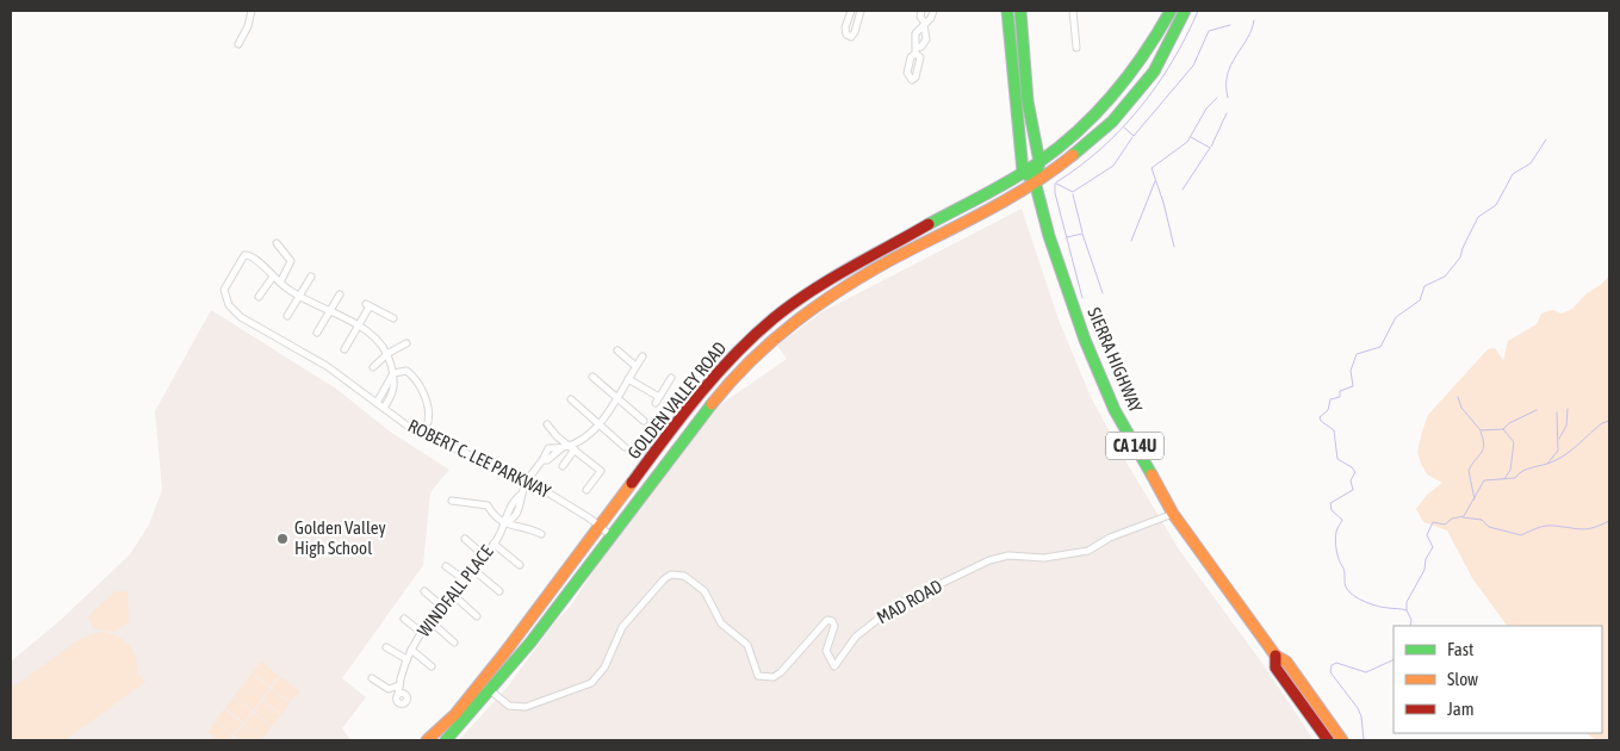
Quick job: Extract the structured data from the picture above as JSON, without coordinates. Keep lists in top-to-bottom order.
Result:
{
  "streets": {
    "main road": ["SIERRA HIGHWAY", "GOLDEN VALLEY ROAD", "CA 14U"],
    "street": ["ROBERT C. LEE PARKWAY", "WINDFALL PLACE", "MAD ROAD"]
  },
  "crossings": [
    ["SIERRA HIGHWAY", "GOLDEN VALLEY ROAD"],
    ["SIERRA HIGHWAY", "MAD ROAD"],
    ["GOLDEN VALLEY ROAD", "ROBERT C. LEE PARKWAY"],
    ["GOLDEN VALLEY ROAD", "MAD ROAD"],
    ["ROBERT C. LEE PARKWAY", "WINDFALL PLACE"]
  ],
  "places": ["Golden Valley High School"],
  "legend": ["Fast", "Slow", "Jam"]
}
